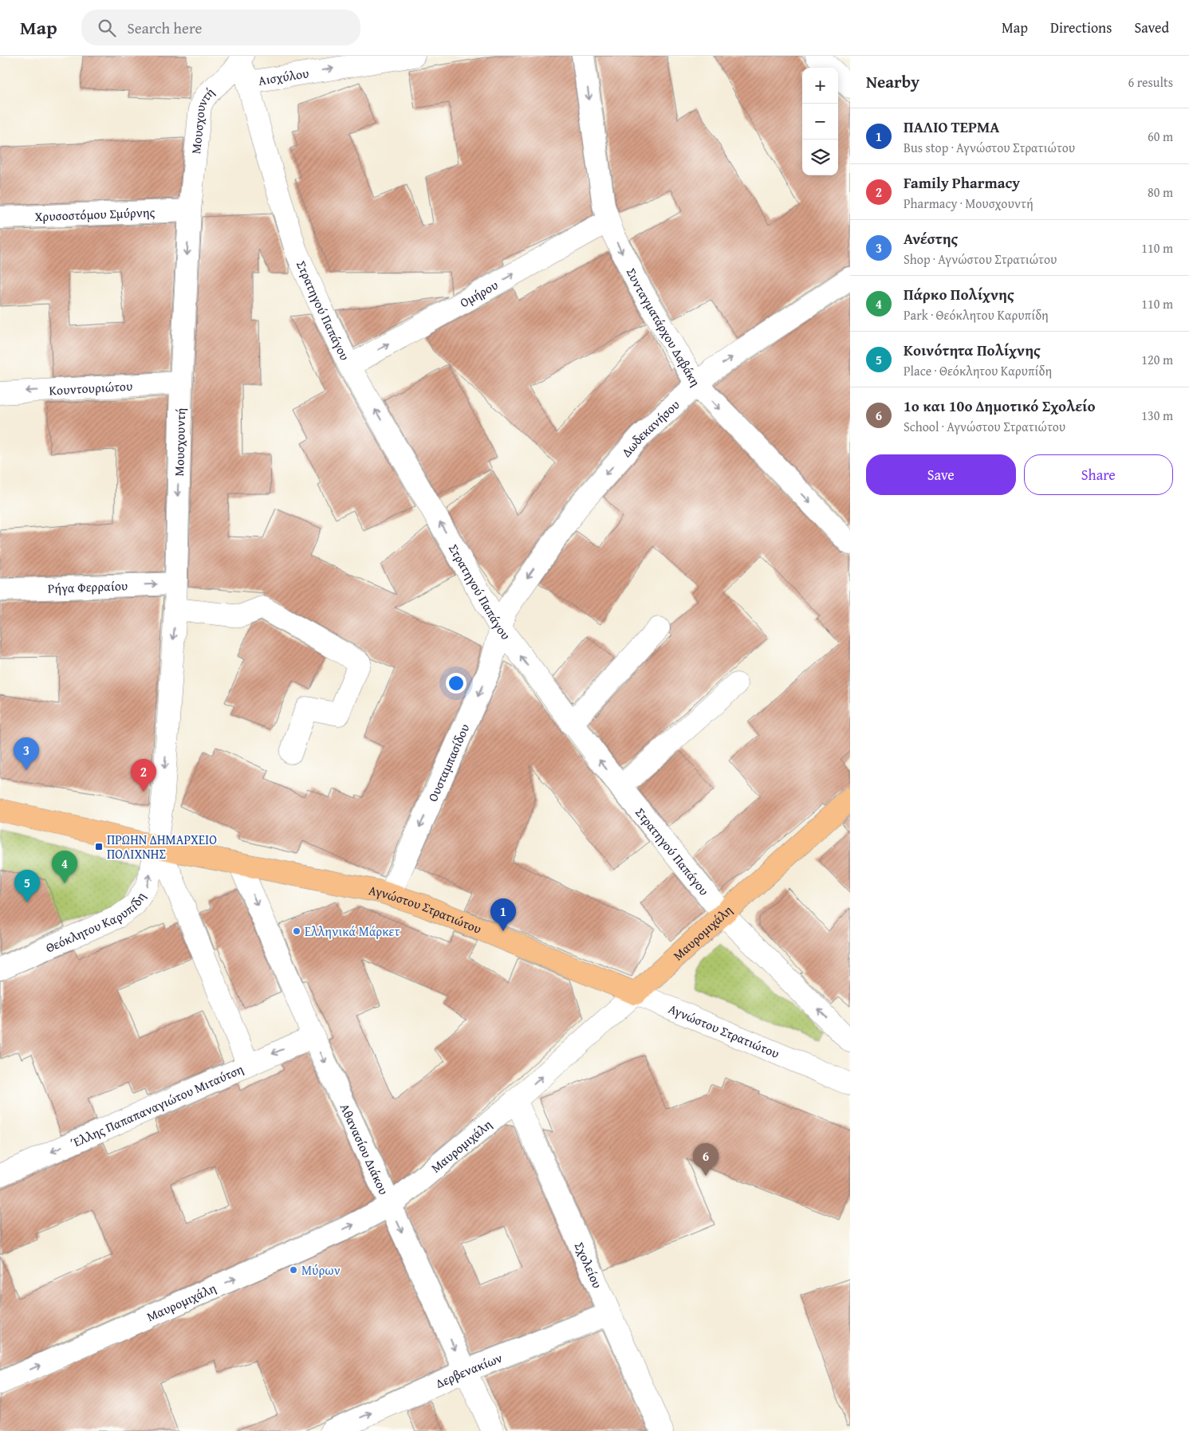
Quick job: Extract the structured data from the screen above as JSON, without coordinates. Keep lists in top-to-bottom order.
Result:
{
  "streets": {
    "main road": ["Αγνώστου Στρατιώτου", "Μαυρομιχάλη"],
    "street": [
      "Αισχύλου",
      "Μουσχουντή",
      "Χρυσοστόμου Σμύρνης",
      "Ομήρου",
      "Στρατηγού Παπάγου",
      "Συνταγματάρχου Δαβάκη",
      "Κουντουριώτου",
      "Δωδεκανήσου",
      "Ρήγα Φερραίου",
      "Ουσταμπασίδου",
      "Θεόκλητου Καρυπίδη",
      "Έλλης Παπαπαναγιώτου Μιταύτση",
      "Αθανασίου Διάκου",
      "Σχολείου",
      "Δερβενακίων"
    ]
  },
  "crossings": [
    ["Αισχύλου", "Μουσχουντή"],
    ["Αισχύλου", "Στρατηγού Παπάγου"],
    ["Μουσχουντή", "Χρυσοστόμου Σμύρνης"],
    ["Μουσχουντή", "Στρατηγού Παπάγου"],
    ["Μουσχουντή", "Κουντουριώτου"],
    ["Μουσχουντή", "Ρήγα Φερραίου"],
    ["Μουσχουντή", "Αγνώστου Στρατιώτου"],
    ["Μουσχουντή", "Θεόκλητου Καρυπίδη"],
    ["Ομήρου", "Στρατηγού Παπάγου"],
    ["Ομήρου", "Συνταγματάρχου Δαβάκη"],
    ["Στρατηγού Παπάγου", "Δωδεκανήσου"],
    ["Στρατηγού Παπάγου", "Ουσταμπασίδου"],
    ["Στρατηγού Παπάγου", "Μαυρομιχάλη"],
    ["Συνταγματάρχου Δαβάκη", "Δωδεκανήσου"],
    ["Δωδεκανήσου", "Ουσταμπασίδου"],
    ["Ουσταμπασίδου", "Αγνώστου Στρατιώτου"],
    ["Αγνώστου Στρατιώτου", "Θεόκλητου Καρυπίδη"],
    ["Αγνώστου Στρατιώτου", "Μαυρομιχάλη"],
    ["Αγνώστου Στρατιώτου", "Αθανασίου Διάκου"],
    ["Μαυρομιχάλη", "Αθανασίου Διάκου"],
    ["Μαυρομιχάλη", "Σχολείου"],
    ["Έλλης Παπαπαναγιώτου Μιταύτση", "Αθανασίου Διάκου"],
    ["Αθανασίου Διάκου", "Δερβενακίων"],
    ["Σχολείου", "Δερβενακίων"]
  ],
  "one_way": [
    "Αισχύλου",
    "Μουσχουντή",
    "Ομήρου",
    "Στρατηγού Παπάγου",
    "Συνταγματάρχου Δαβάκη",
    "Κουντουριώτου",
    "Ρήγα Φερραίου",
    "Θεόκλητου Καρυπίδη",
    "Μαυρομιχάλη",
    "Έλλης Παπαπαναγιώτου Μιταύτση",
    "Δερβενακίων"
  ],
  "places": {
    "transit": ["ΠΡΩΗΝ ΔΗΜΑΡΧΕΙΟ ΠΟΛΙΧΝΗΣ"],
    "other": ["Ελληνικά Μάρκετ", "Μύρων"]
  },
  "page": {
    "header": "Map",
    "search": "Search here",
    "nav": ["Map", "Directions", "Saved"],
    "heading": ["Nearby", "6 results"],
    "map_buttons": ["+", "−"],
    "list": [
      {
        "mark": "1",
        "name": "ΠΑΛΙΟ ΤΕΡΜΑ",
        "note": "Bus stop · Αγνώστου Στρατιώτου",
        "value": "60 m"
      },
      {
        "mark": "2",
        "name": "Family Pharmacy",
        "note": "Pharmacy · Μουσχουντή",
        "value": "80 m"
      },
      {
        "mark": "3",
        "name": "Ανέστης",
        "note": "Shop · Αγνώστου Στρατιώτου",
        "value": "110 m"
      },
      {
        "mark": "4",
        "name": "Πάρκο Πολίχνης",
        "note": "Park · Θεόκλητου Καρυπίδη",
        "value": "110 m"
      },
      {
        "mark": "5",
        "name": "Κοινότητα Πολίχνης",
        "note": "Place · Θεόκλητου Καρυπίδη",
        "value": "120 m"
      },
      {
        "mark": "6",
        "name": "1ο και 10ο Δημοτικό Σχολείο",
        "note": "School · Αγνώστου Στρατιώτου",
        "value": "130 m"
      }
    ],
    "buttons": ["Save", "Share"],
    "pins": [
      "3",
      "2",
      "4",
      "5",
      "1",
      "6"
    ]
  }
}
